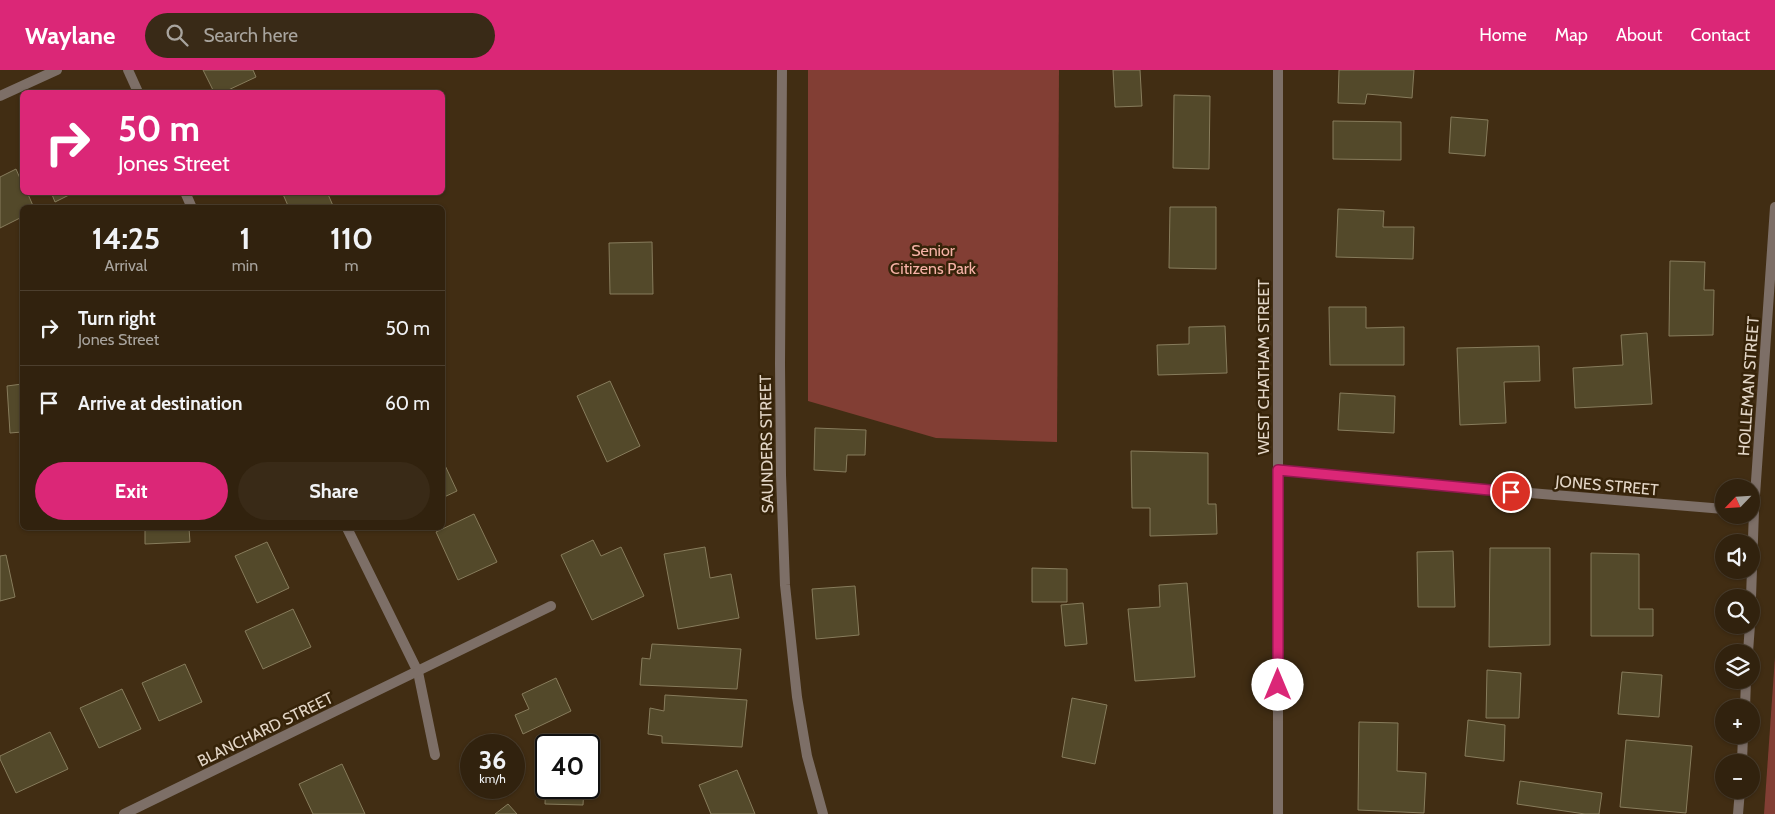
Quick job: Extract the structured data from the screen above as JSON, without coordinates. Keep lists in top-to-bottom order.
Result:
{
  "streets": {
    "street": [
      "WEST CHATHAM STREET",
      "HOLLEMAN STREET",
      "SAUNDERS STREET",
      "JONES STREET",
      "BLANCHARD STREET"
    ]
  },
  "crossings": [
    ["WEST CHATHAM STREET", "JONES STREET"]
  ],
  "parks": ["Senior Citizens Park"],
  "north": "bottom left",
  "page": {
    "header": "Waylane",
    "search": "Search here",
    "nav": [
      "Home",
      "Map",
      "About",
      "Contact"
    ],
    "turn": ["50 m", "Jones Street"],
    "eta": [
      "14:25",
      "Arrival",
      "1",
      "min",
      "110",
      "m"
    ],
    "list": [
      {
        "name": "Turn right",
        "note": "Jones Street",
        "value": "50 m"
      },
      {
        "name": "Arrive at destination",
        "value": "60 m"
      }
    ],
    "buttons": ["Exit", "Share"],
    "map_buttons": ["+", "−"],
    "speed": "36 km/h",
    "limit": "40"
  }
}
